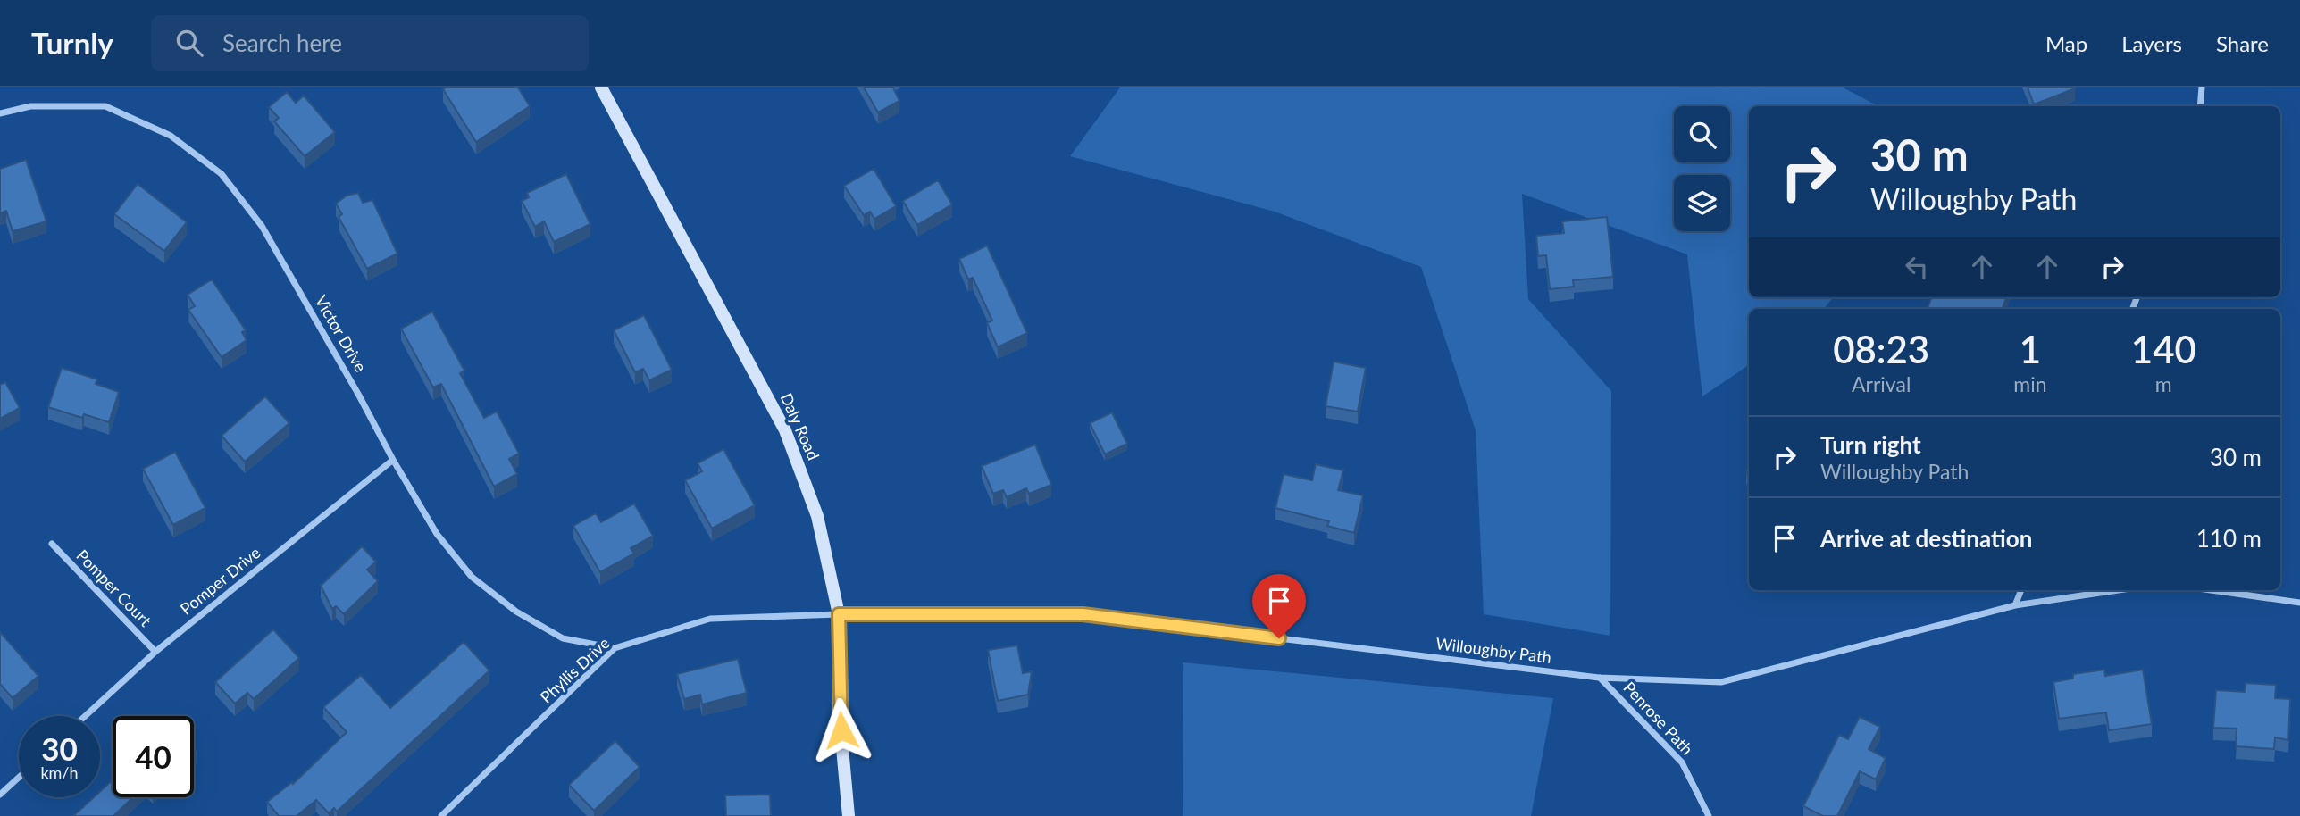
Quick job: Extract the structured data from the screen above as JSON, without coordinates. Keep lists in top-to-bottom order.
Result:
{
  "streets": {
    "street": [
      "Victor Drive",
      "Daly Road",
      "Pomper Drive",
      "Pomper Court",
      "Willoughby Path",
      "Phyllis Drive",
      "Penrose Path"
    ]
  },
  "crossings": [
    ["Victor Drive", "Pomper Drive"],
    ["Victor Drive", "Phyllis Drive"],
    ["Daly Road", "Willoughby Path"],
    ["Daly Road", "Phyllis Drive"],
    ["Pomper Drive", "Pomper Court"],
    ["Willoughby Path", "Phyllis Drive"],
    ["Willoughby Path", "Penrose Path"]
  ],
  "page": {
    "header": "Turnly",
    "search": "Search here",
    "nav": ["Map", "Layers", "Share"],
    "turn": ["30 m", "Willoughby Path"],
    "eta": [
      "08:23",
      "Arrival",
      "1",
      "min",
      "140",
      "m"
    ],
    "list": [
      {
        "name": "Turn right",
        "note": "Willoughby Path",
        "value": "30 m"
      },
      {
        "name": "Arrive at destination",
        "value": "110 m"
      }
    ],
    "speed": "30 km/h",
    "limit": "40"
  }
}
